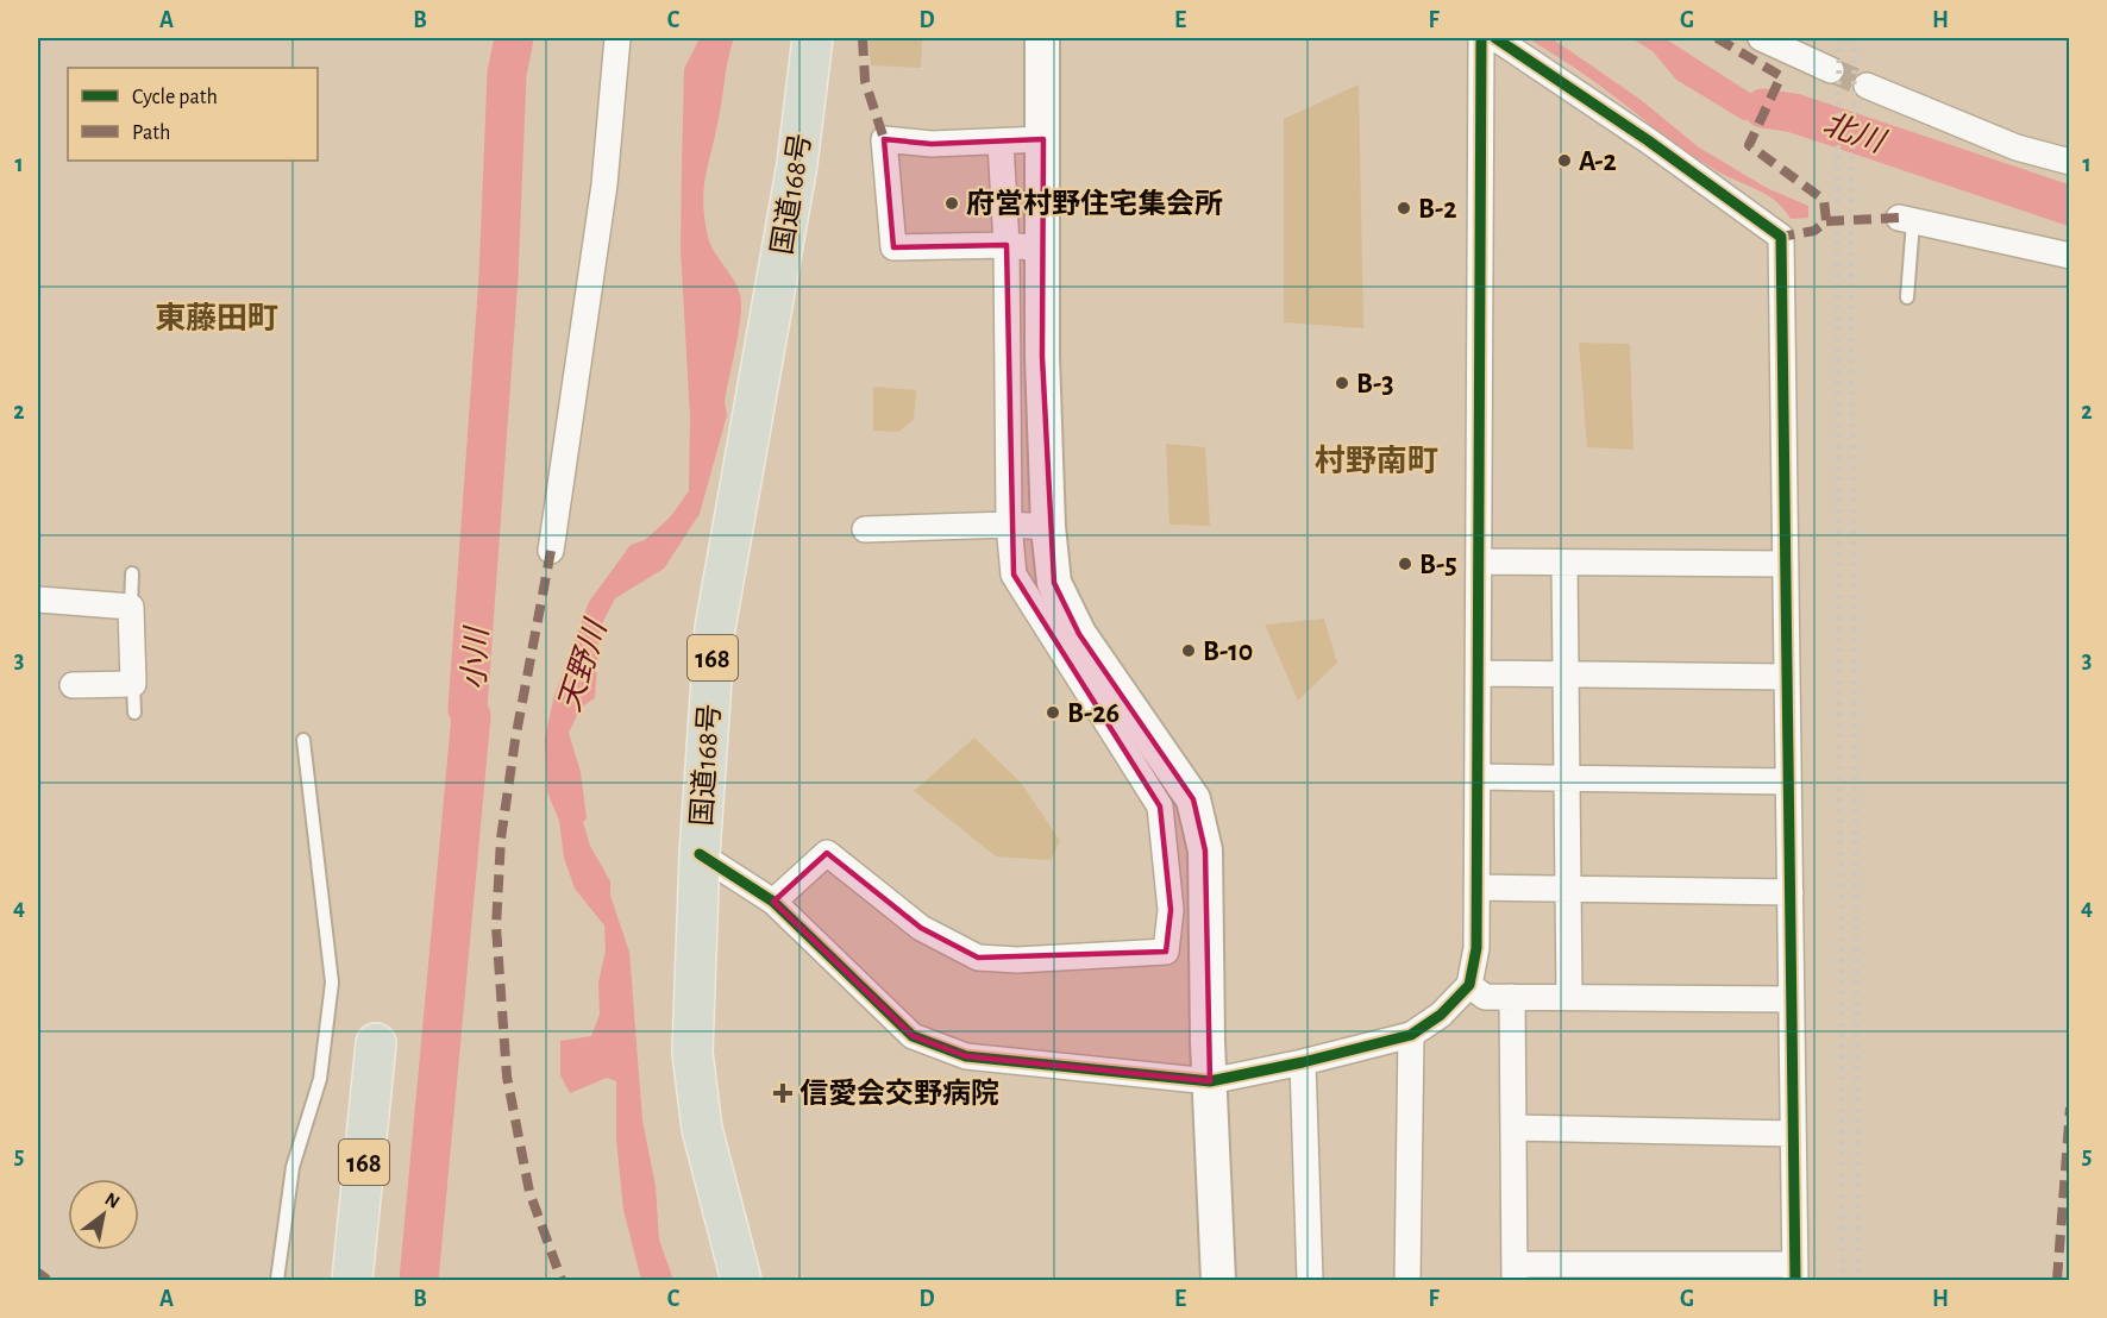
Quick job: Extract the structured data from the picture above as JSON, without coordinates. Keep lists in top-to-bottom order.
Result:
{
  "streets": {
    "highway": ["国道168号", "168"]
  },
  "districts": ["東藤田町", "村野南町"],
  "water": ["北川", "小川", "天野川"],
  "places": {
    "other": [
      "A-2",
      "府営村野住宅集会所",
      "B-2",
      "B-3",
      "B-5",
      "B-10",
      "B-26"
    ],
    "health": ["信愛会交野病院"]
  },
  "legend": ["Cycle path", "Path"],
  "north": "top right",
  "grid": {
    "columns": [
      "A",
      "B",
      "C",
      "D",
      "E",
      "F",
      "G",
      "H"
    ],
    "rows": [
      "1",
      "2",
      "3",
      "4",
      "5"
    ]
  }
}
